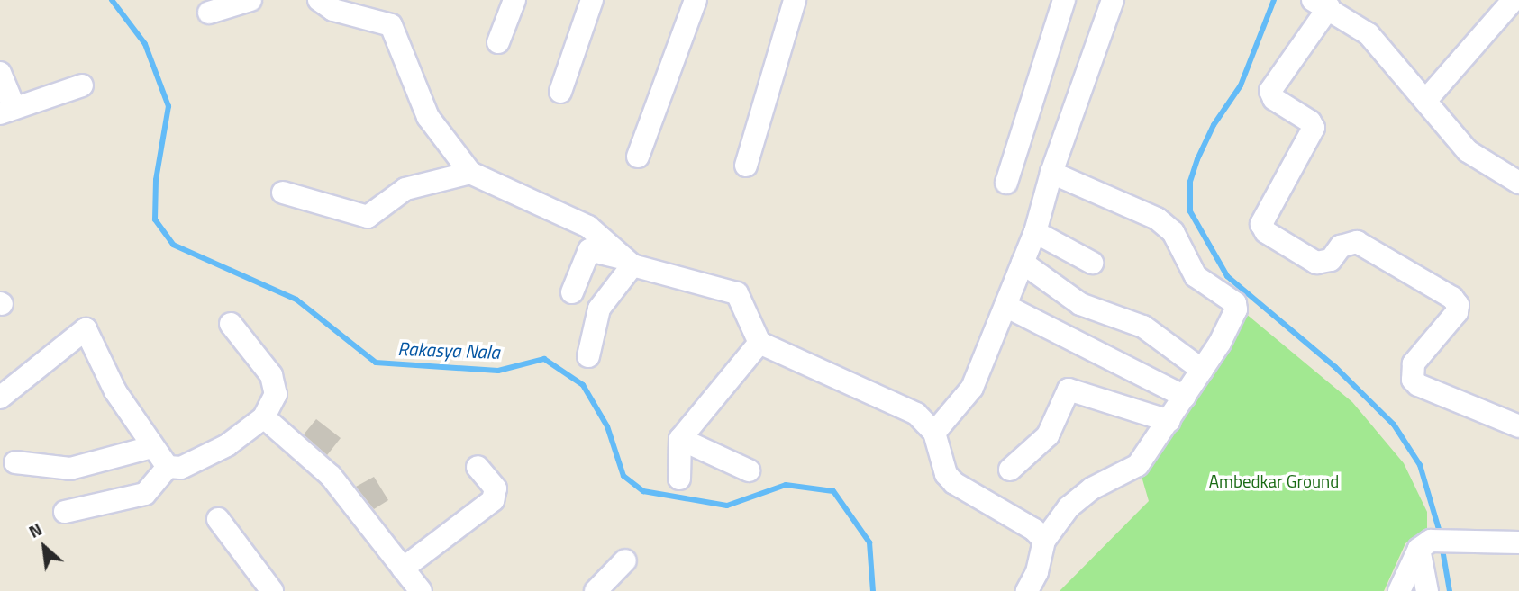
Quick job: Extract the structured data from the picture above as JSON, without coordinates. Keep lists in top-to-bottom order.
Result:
{
  "water": ["Rakasya Nala"],
  "parks": ["Ambedkar Ground"],
  "north": "top left"
}
